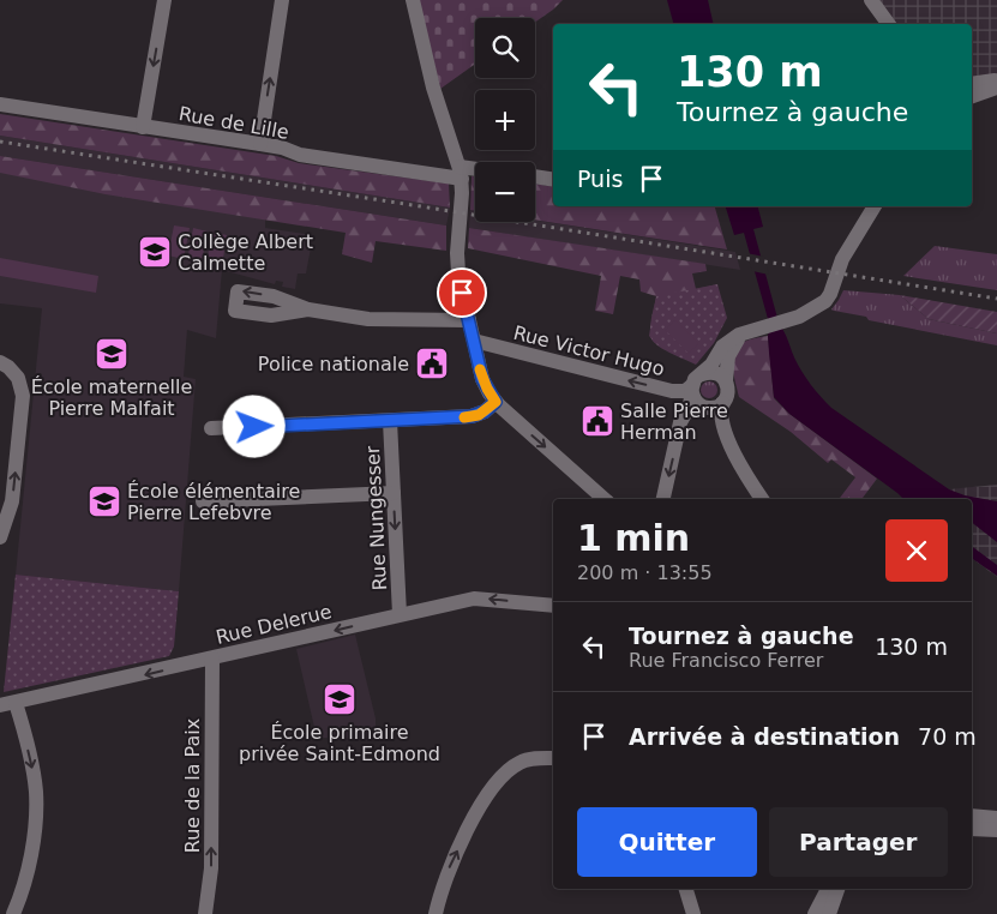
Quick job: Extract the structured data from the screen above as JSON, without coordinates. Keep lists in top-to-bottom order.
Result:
{
  "streets": {
    "street": [
      "Rue de Lille",
      "Rue Victor Hugo",
      "Rue Nungesser",
      "Rue Delerue",
      "Rue de la Paix"
    ]
  },
  "crossings": [
    ["Rue Nungesser", "Rue Delerue"],
    ["Rue Delerue", "Rue de la Paix"]
  ],
  "one_way": [
    "Rue Victor Hugo",
    "Rue Nungesser",
    "Rue Delerue",
    "Rue de la Paix"
  ],
  "places": {
    "school or university": [
      "Collège Albert Calmette",
      "École maternelle Pierre Malfait",
      "École élémentaire Pierre Lefebvre",
      "École primaire privée Saint-Edmond"
    ],
    "public building": ["Police nationale", "Salle Pierre Herman"]
  },
  "page": {
    "map_buttons": ["+", "−"],
    "turn": ["130 m", "Tournez à gauche"],
    "then": "Puis",
    "heading": ["1 min", "200 m · 13:55"],
    "list": [
      {
        "name": "Tournez à gauche",
        "note": "Rue Francisco Ferrer",
        "value": "130 m"
      },
      {
        "name": "Arrivée à destination",
        "value": "70 m"
      }
    ],
    "buttons": ["Quitter", "Partager"]
  }
}
